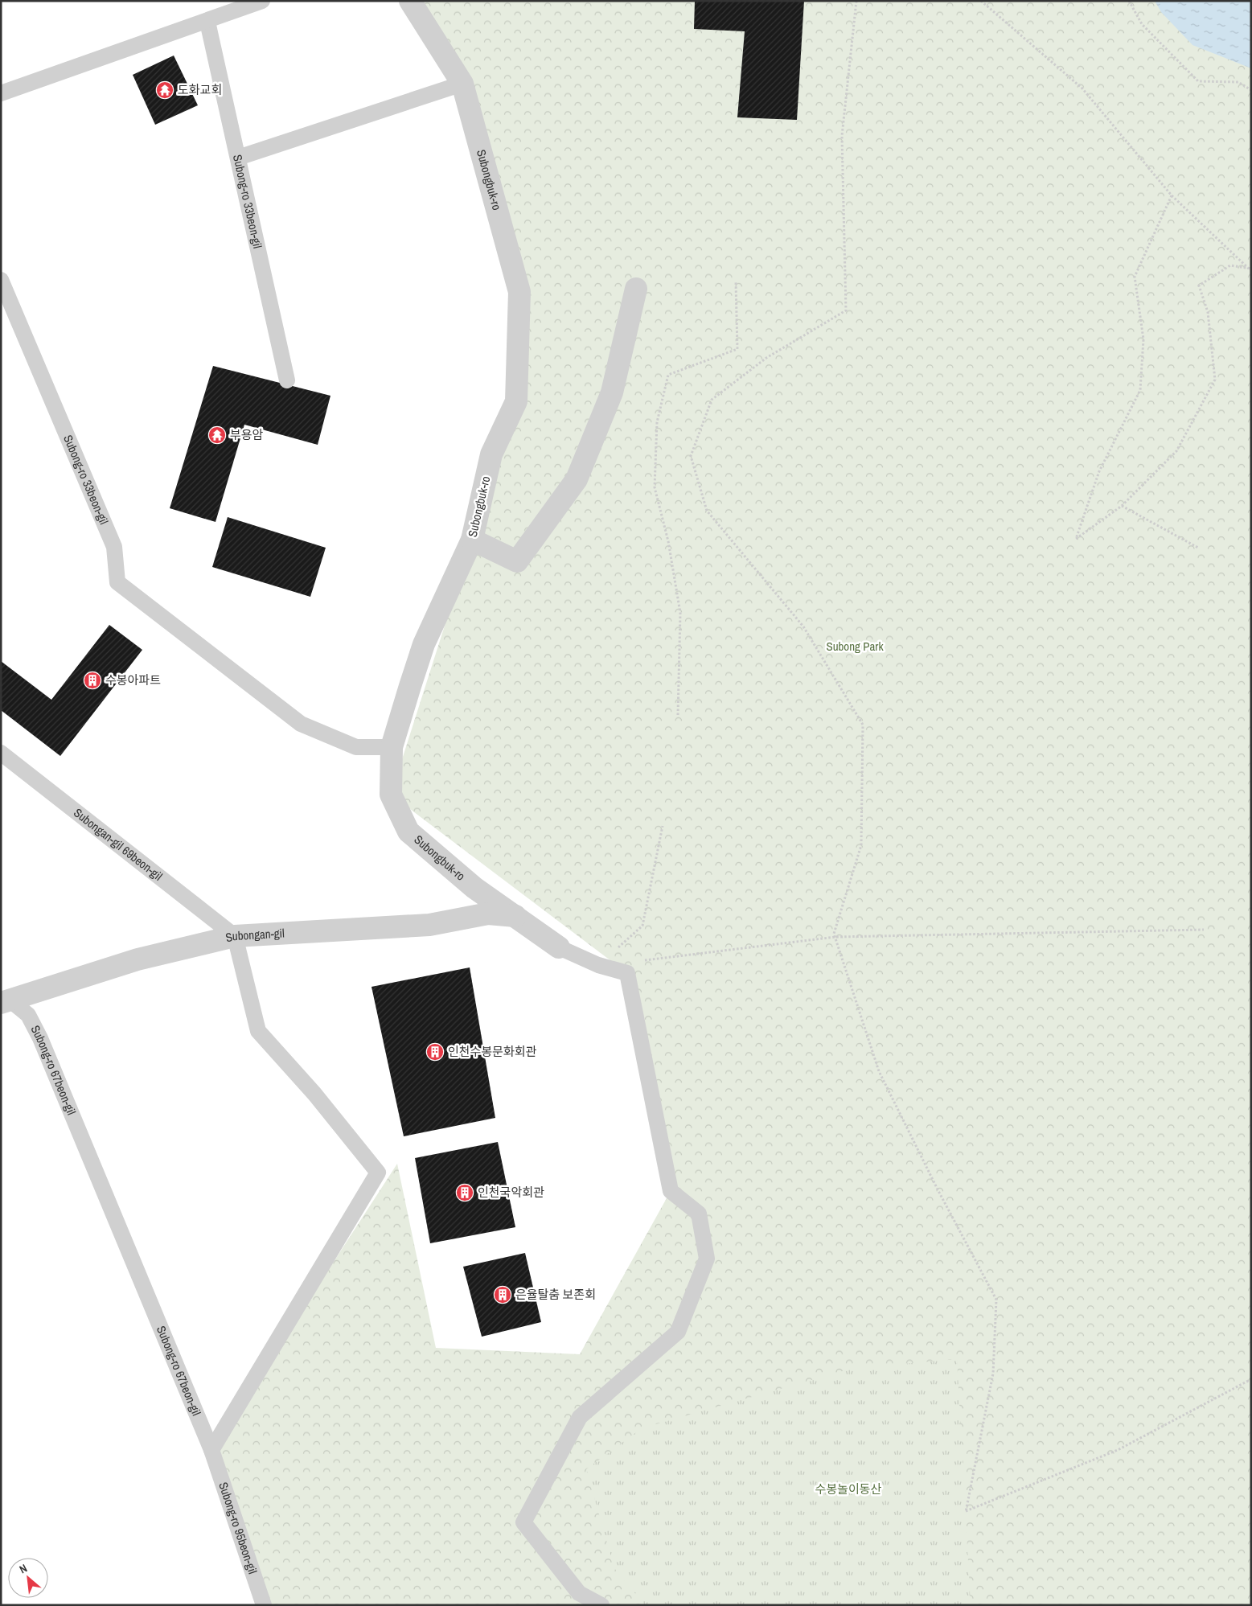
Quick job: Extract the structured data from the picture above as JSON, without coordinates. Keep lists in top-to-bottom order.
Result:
{
  "streets": {
    "street": ["Subongbuk-ro", "Subongan-gil"],
    "lane": [
      "Subong-ro 33beon-gil",
      "Subongan-gil 69beon-gil",
      "Subong-ro 67beon-gil",
      "Subong-ro 95beon-gil"
    ]
  },
  "crossings": [
    ["Subongbuk-ro", "Subong-ro 33beon-gil"],
    ["Subongbuk-ro", "Subongan-gil"],
    ["Subongan-gil 69beon-gil", "Subongan-gil"],
    ["Subongan-gil", "Subong-ro 67beon-gil"],
    ["Subong-ro 67beon-gil", "Subong-ro 95beon-gil"]
  ],
  "parks": ["Subong Park", "수봉놀이동산"],
  "places": {
    "temple": ["도화교회", "부용암"],
    "building": [
      "수봉아파트",
      "인천수봉문화회관",
      "인천국악회관",
      "은율탈춤 보존회"
    ]
  },
  "north": "top left"
}
